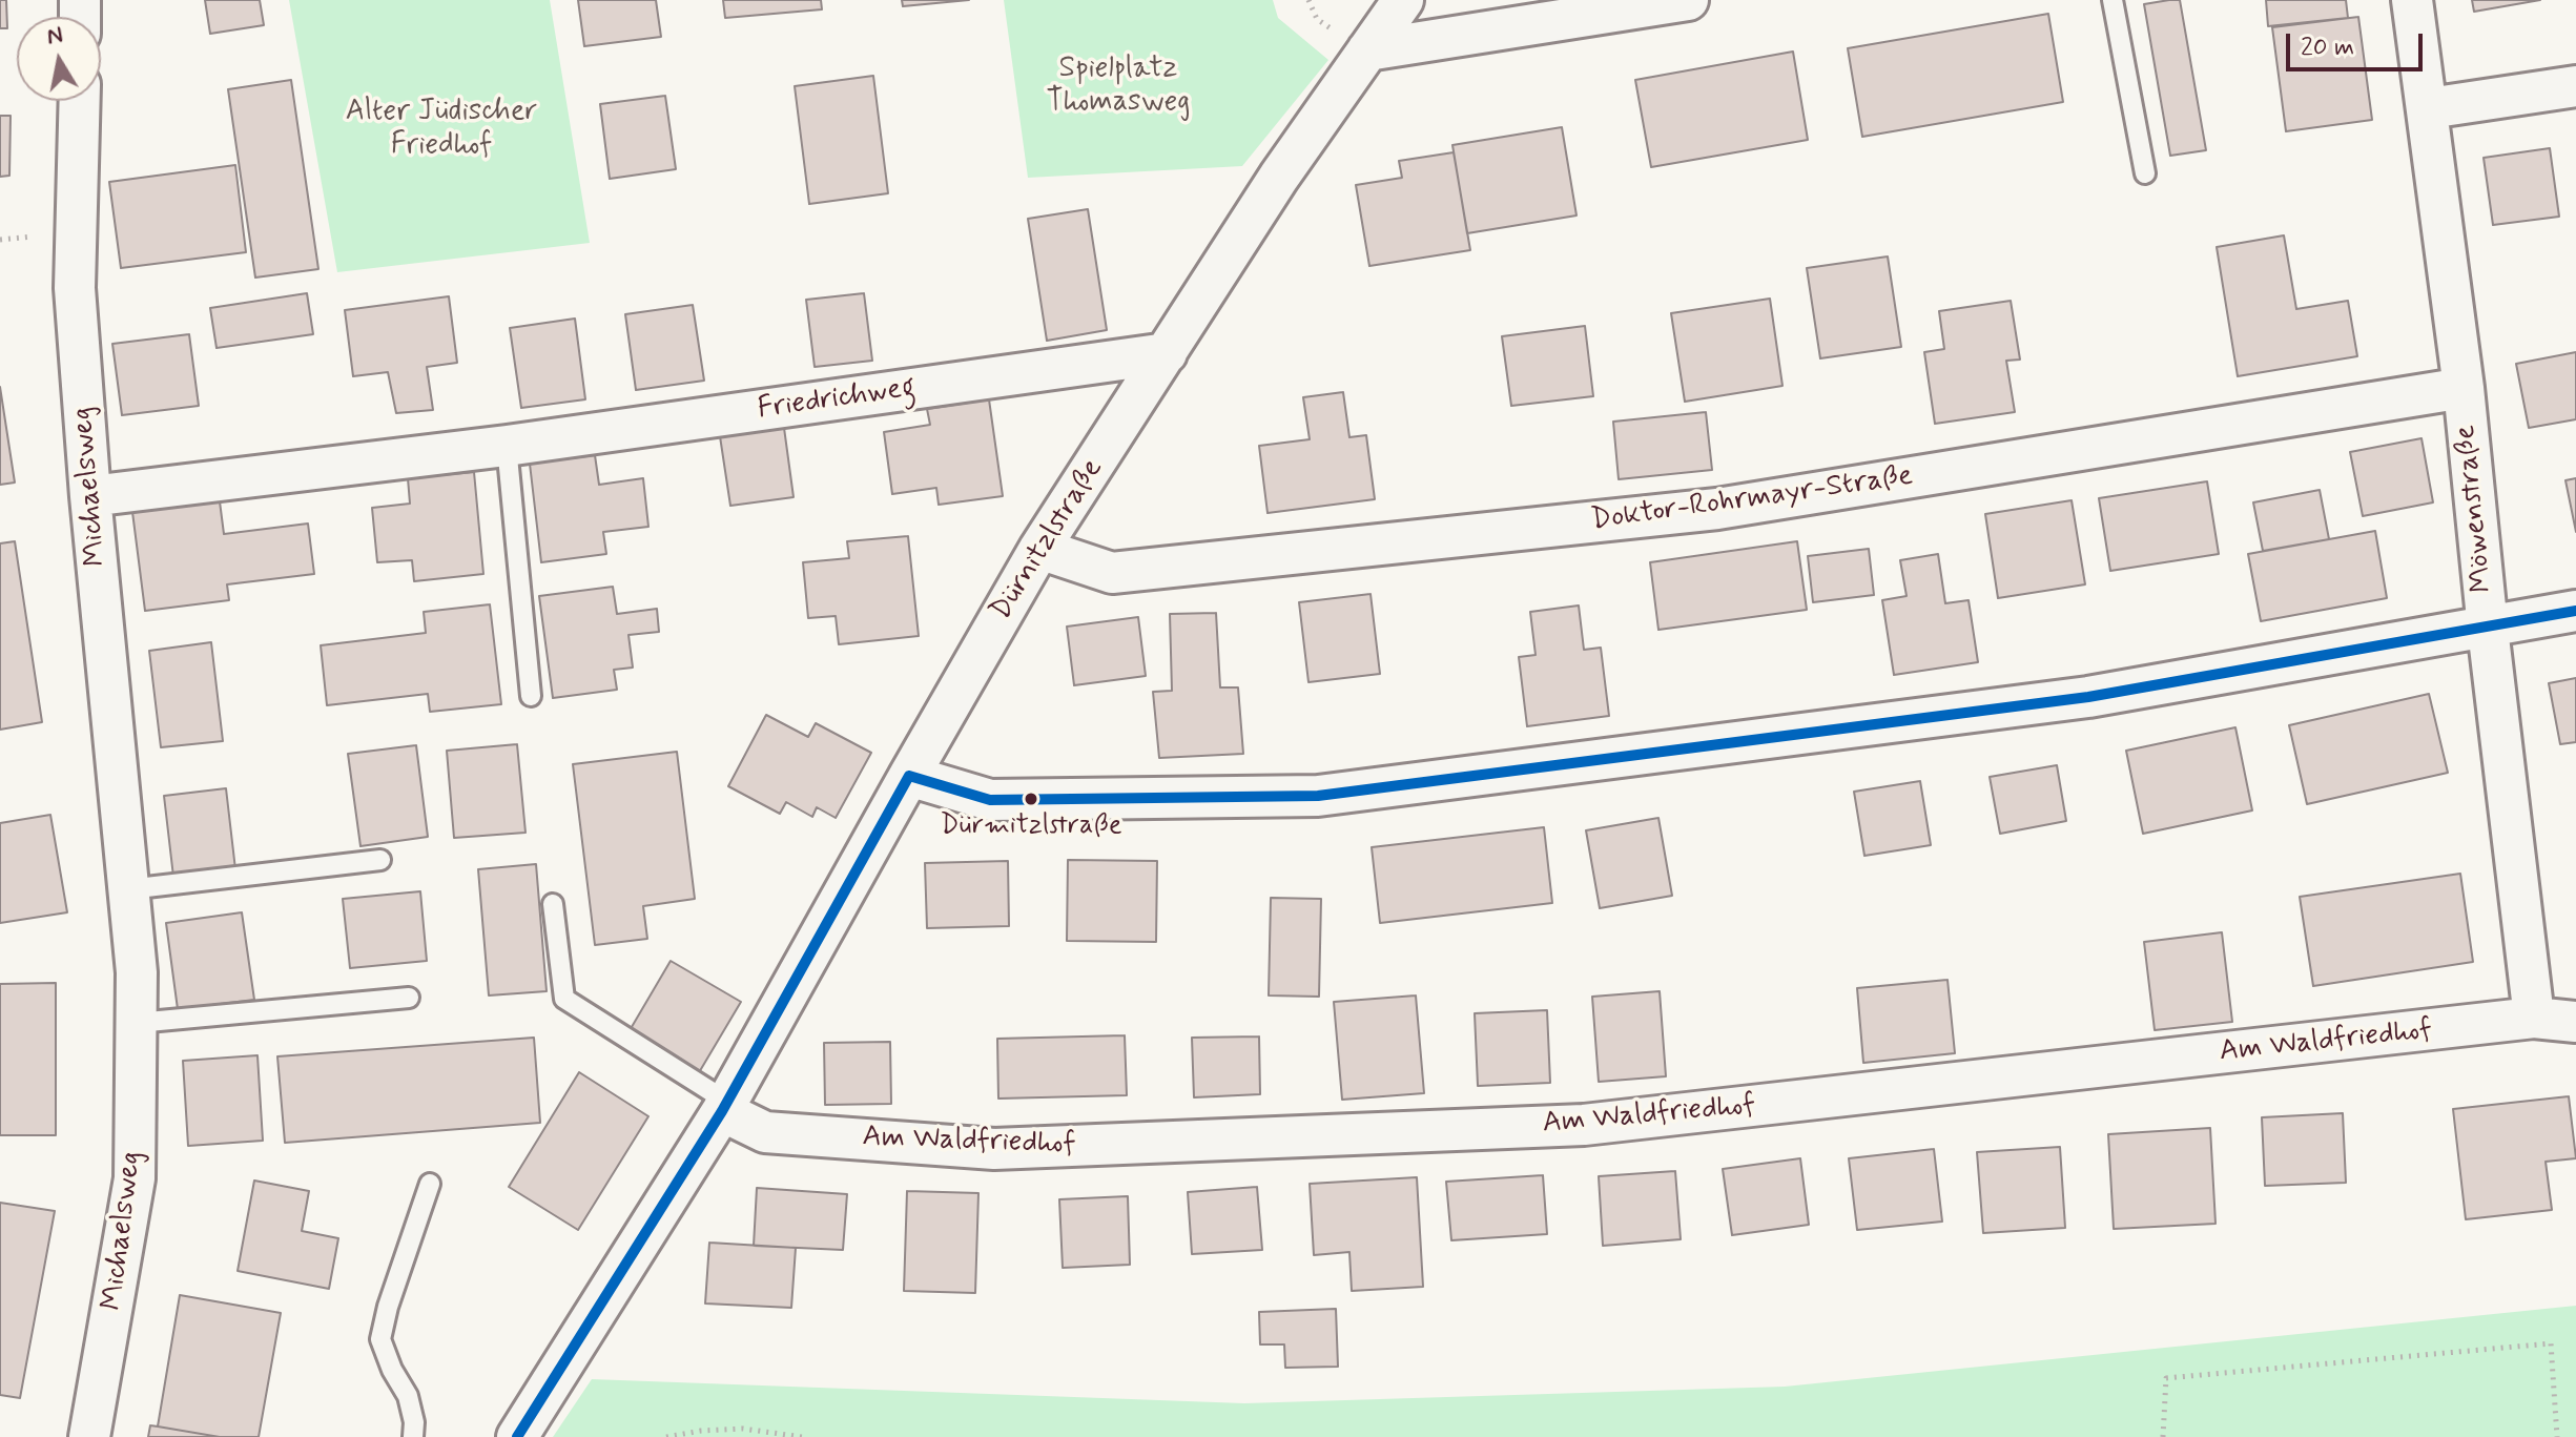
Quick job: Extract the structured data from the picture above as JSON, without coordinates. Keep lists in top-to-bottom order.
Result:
{
  "streets": {
    "street": [
      "Friedrichweg",
      "Michaelsweg",
      "Doktor-Rohrmayr-Straße",
      "Möwenstraße",
      "Dürnitzlstraße",
      "Am Waldfriedhof"
    ]
  },
  "crossings": [
    ["Friedrichweg", "Michaelsweg"],
    ["Friedrichweg", "Dürnitzlstraße"],
    ["Doktor-Rohrmayr-Straße", "Möwenstraße"],
    ["Doktor-Rohrmayr-Straße", "Dürnitzlstraße"],
    ["Möwenstraße", "Am Waldfriedhof"],
    ["Dürnitzlstraße", "Am Waldfriedhof"]
  ],
  "parks": ["Spielplatz Thomasweg", "Alter Jüdischer Friedhof"],
  "places": ["Dürmitzlstraße"],
  "scale_bar": "20 m",
  "north": "top"
}
